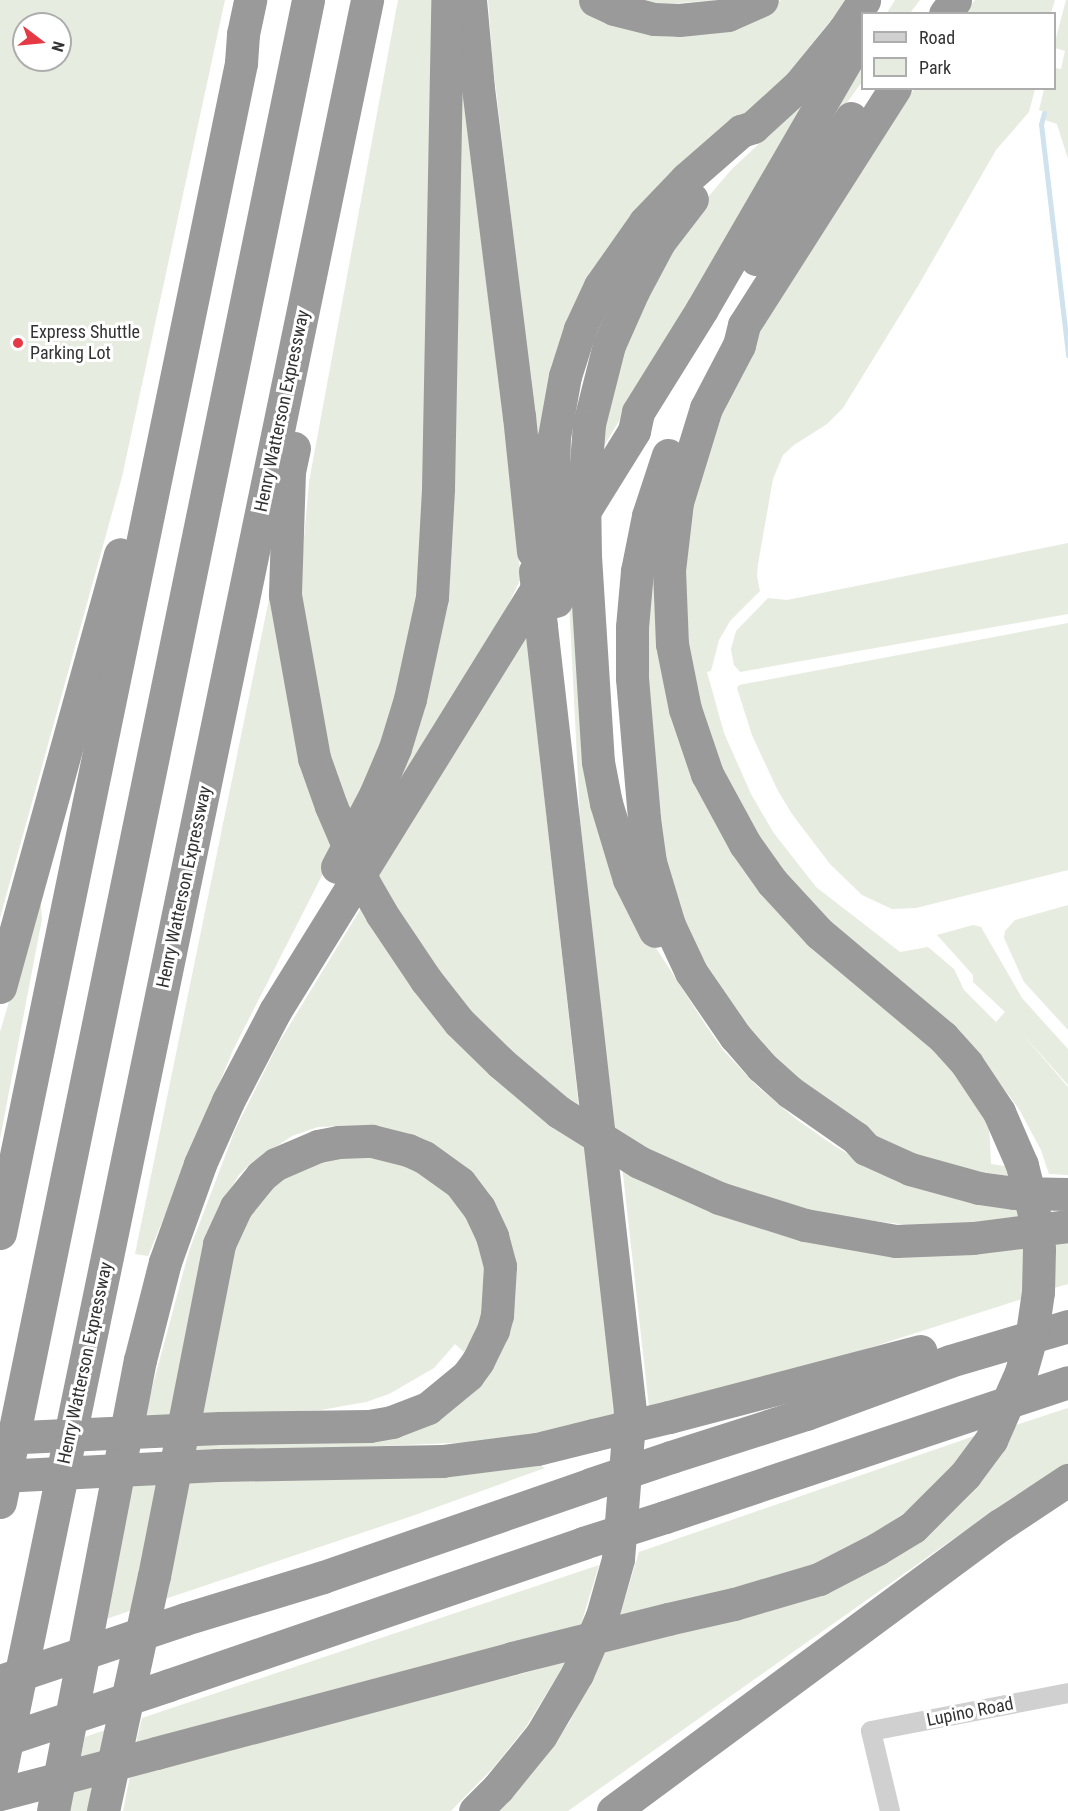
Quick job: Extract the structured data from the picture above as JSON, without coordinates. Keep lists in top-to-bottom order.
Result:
{
  "streets": {
    "highway": ["Henry Watterson Expressway"],
    "street": ["Lupino Road"]
  },
  "places": ["Express Shuttle Parking Lot"],
  "legend": ["Road", "Park"],
  "north": "right"
}
